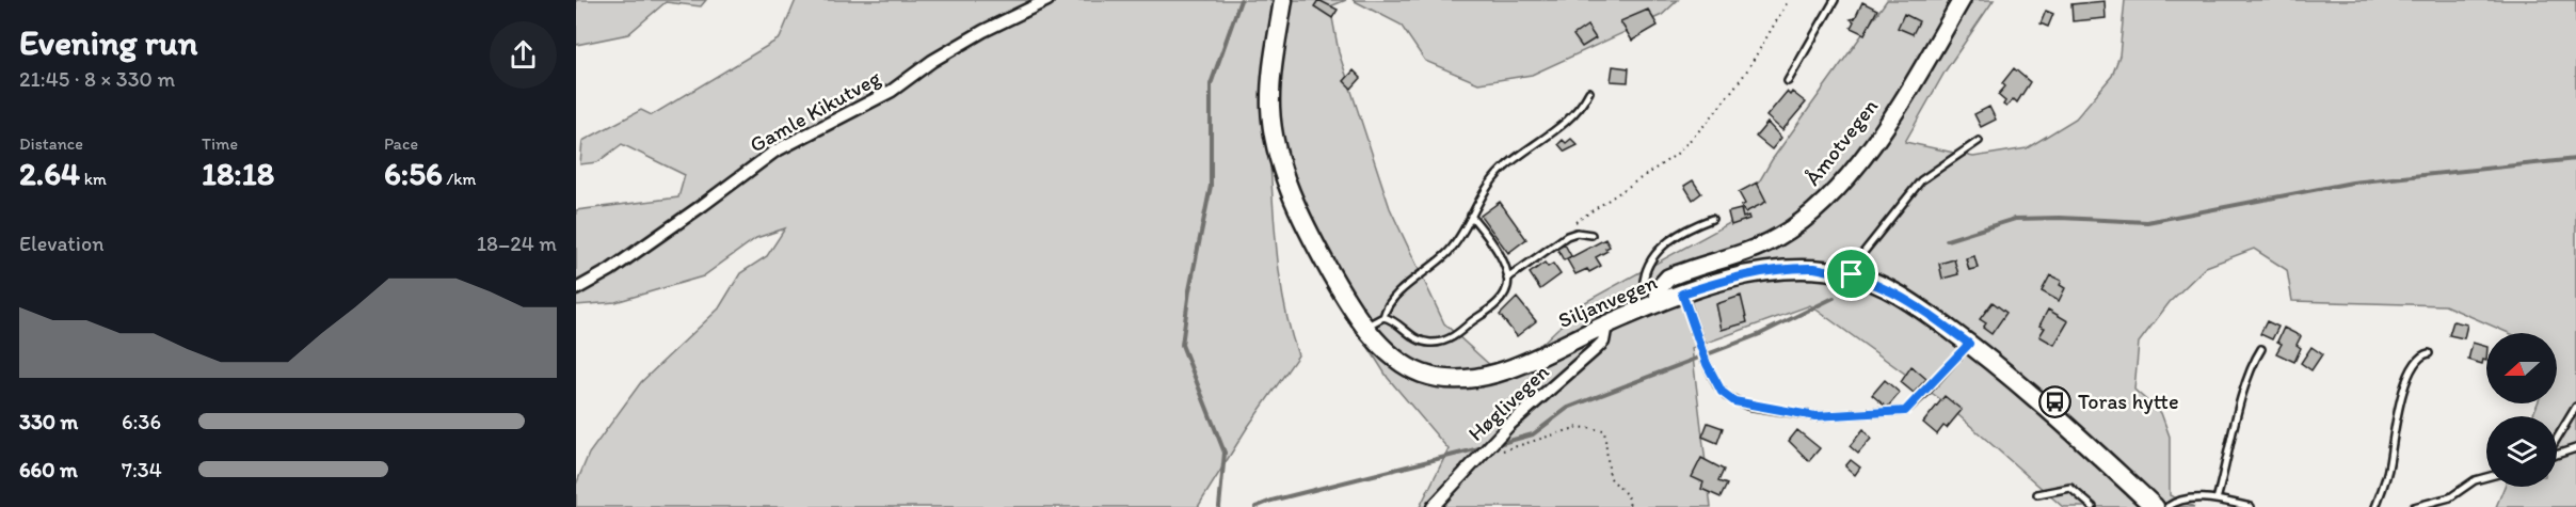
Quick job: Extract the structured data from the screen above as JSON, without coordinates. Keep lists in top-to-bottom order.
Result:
{
  "streets": {
    "main road": ["Åmotvegen", "Siljanvegen"],
    "street": ["Gamle Kikutveg", "Høglivegen"]
  },
  "crossings": [
    ["Åmotvegen", "Siljanvegen"],
    ["Siljanvegen", "Høglivegen"]
  ],
  "places": {
    "bus stop": ["Toras hytte"]
  },
  "north": "left",
  "page": {
    "heading": ["Evening run", "21:45 · 8 × 330 m"],
    "stats": [
      ["Distance", "2.64 km"],
      ["Time", "18:18"],
      ["Pace", "6:56 /km"]
    ],
    "chart": ["Elevation", "18–24 m"],
    "list": [
      {
        "name": "330 m",
        "note": "6:36"
      },
      {
        "name": "660 m",
        "note": "7:34"
      }
    ]
  }
}
